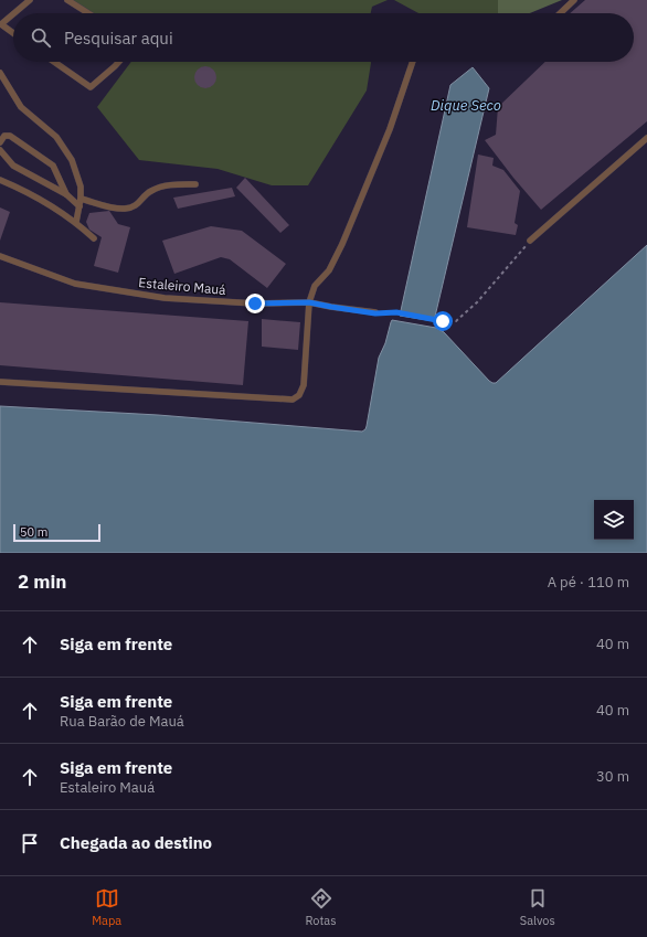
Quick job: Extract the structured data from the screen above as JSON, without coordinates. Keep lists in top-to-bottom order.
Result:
{
  "streets": {
    "lane": ["Estaleiro Mauá"]
  },
  "water": ["Dique Seco"],
  "scale_bar": "50 m",
  "page": {
    "search": "Pesquisar aqui",
    "scale": "50 m",
    "heading": ["2 min", "A pé · 110 m"],
    "list": [
      ["Siga em frente", "40 m"],
      ["Siga em frente", "Rua Barão de Mauá", "40 m"],
      ["Siga em frente", "Estaleiro Mauá", "30 m"],
      "Chegada ao destino"
    ],
    "nav": ["Mapa", "Rotas", "Salvos"]
  }
}
